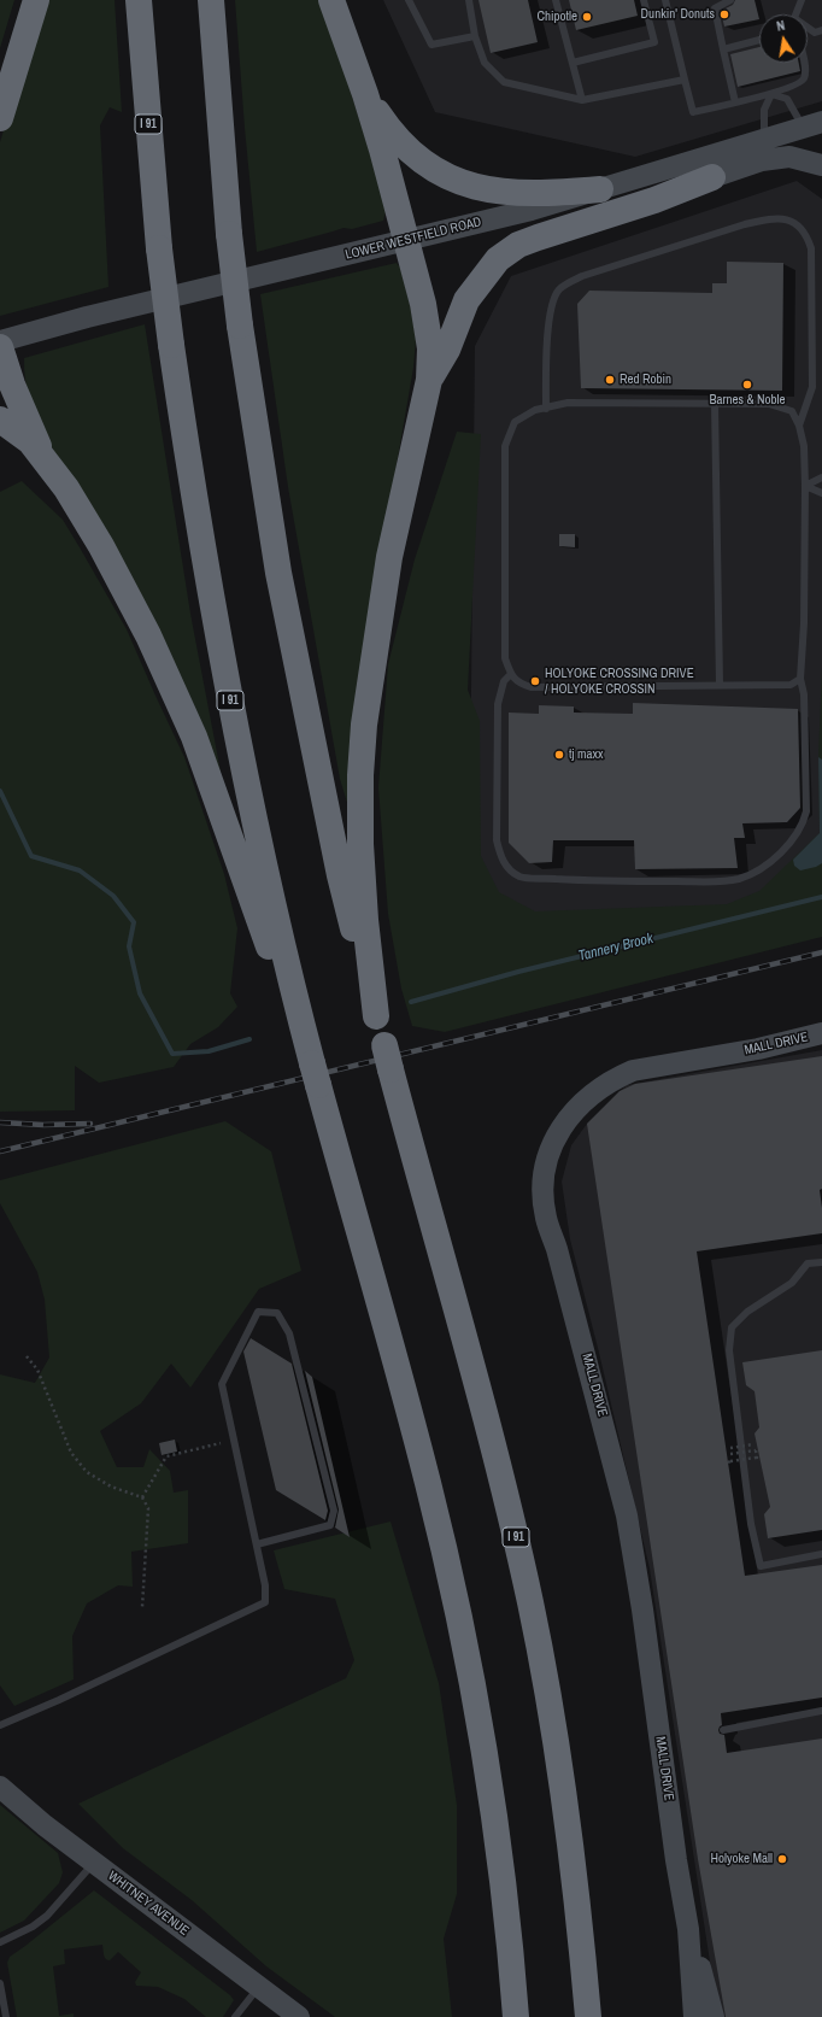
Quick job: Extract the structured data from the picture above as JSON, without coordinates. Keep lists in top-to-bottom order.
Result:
{
  "streets": {
    "highway": ["I 91"],
    "street": ["LOWER WESTFIELD ROAD", "MALL DRIVE", "WHITNEY AVENUE"]
  },
  "water": ["Tannery Brook"],
  "places": [
    "Dunkin' Donuts",
    "Chipotle",
    "Red Robin",
    "Barnes & Noble",
    "HOLYOKE CROSSING DRIVE / HOLYOKE CROSSIN",
    "tj maxx",
    "Holyoke Mall"
  ],
  "north": "top"
}
